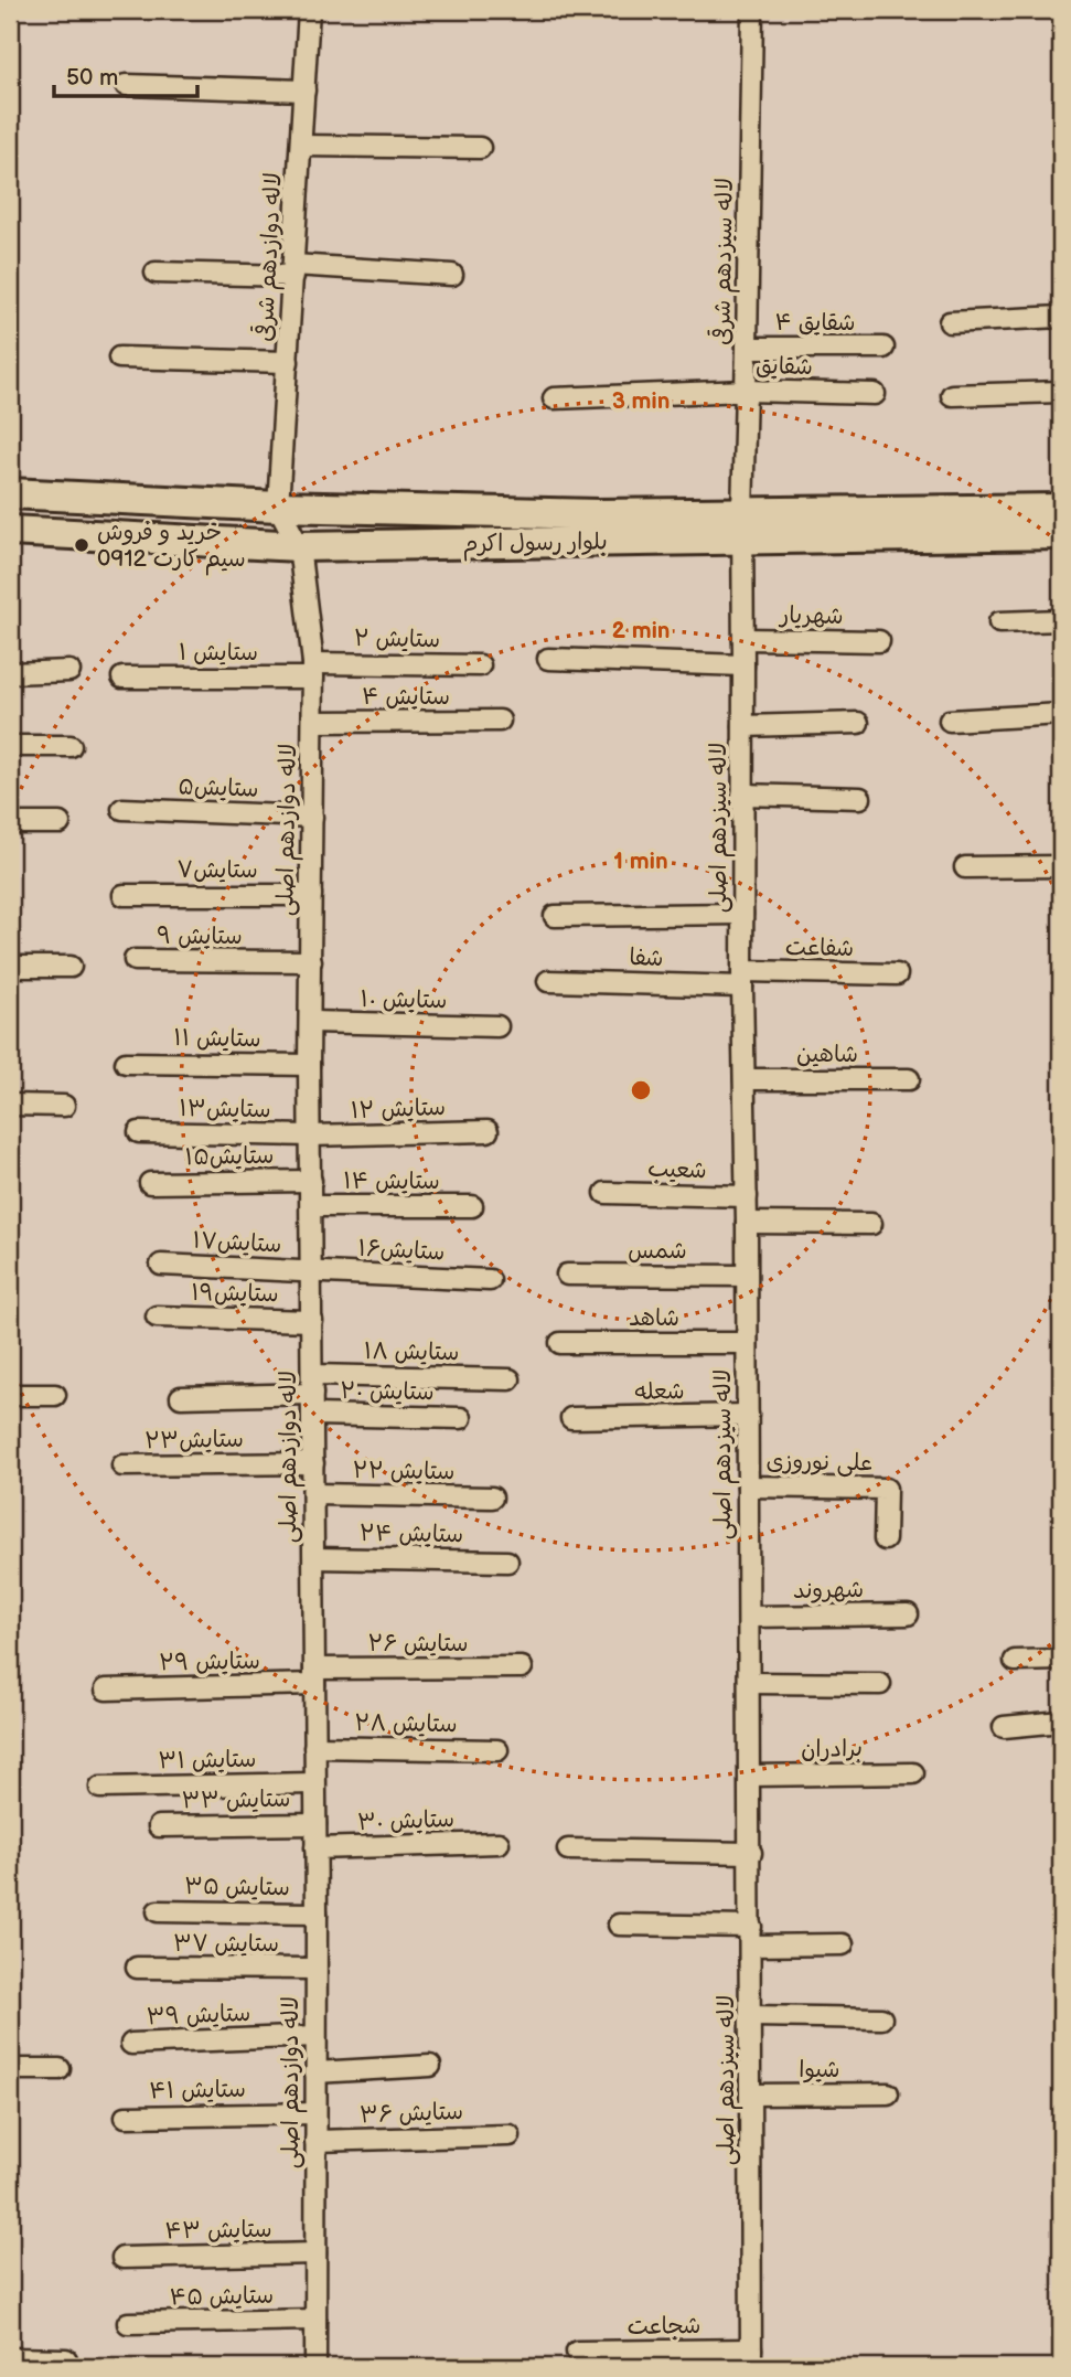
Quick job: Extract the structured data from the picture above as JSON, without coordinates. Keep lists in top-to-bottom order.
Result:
{
  "streets": {
    "main road": ["بلوار رسول اکرم"],
    "street": [
      "لاله دوازدهم شرقی",
      "لاله سیزدهم شرقی",
      "شقایق ۴",
      "شقایق",
      "شهریار",
      "ستایش ۲",
      "ستایش ۱",
      "ستایش ۴",
      "ستایش۵",
      "لاله سیزدهم اصلی",
      "لاله دوازدهم اصلی",
      "ستایش۷",
      "ستایش ۹",
      "شفاعت",
      "شفا",
      "ستایش ۱۰",
      "ستایش ۱۱",
      "شاهین",
      "ستایش۱۳",
      "ستایش ۱۲",
      "ستایش۱۵",
      "شعیب",
      "ستایش ۱۴",
      "ستایش۱۷",
      "ستایش۱۶",
      "شمس",
      "ستایش۱۹",
      "شاهد",
      "ستایش ۱۸",
      "ستایش ۲۰",
      "شعله",
      "ستایش۲۳",
      "علی نوروزی",
      "ستایش ۲۲",
      "ستایش ۲۴",
      "شهروند",
      "ستایش ۲۶",
      "ستایش ۲۹",
      "ستایش ۲۸",
      "برادران",
      "ستایش ۳۱",
      "ستایش ۳۳",
      "ستایش ۳۰",
      "ستایش ۳۵",
      "ستایش ۳۷",
      "ستایش ۳۹",
      "شیوا",
      "ستایش ۴۱",
      "ستایش ۳۶",
      "ستایش ۴۳",
      "ستایش ۴۵",
      "شجاعت"
    ]
  },
  "crossings": [
    ["لاله دوازدهم شرقی", "بلوار رسول اکرم"],
    ["لاله سیزدهم شرقی", "شقایق ۴"],
    ["لاله سیزدهم شرقی", "شقایق"],
    ["لاله سیزدهم شرقی", "بلوار رسول اکرم"],
    ["لاله سیزدهم شرقی", "لاله سیزدهم اصلی"],
    ["بلوار رسول اکرم", "لاله سیزدهم اصلی"],
    ["بلوار رسول اکرم", "لاله دوازدهم اصلی"],
    ["شهریار", "لاله سیزدهم اصلی"],
    ["ستایش ۲", "ستایش ۱"],
    ["ستایش ۲", "لاله دوازدهم اصلی"],
    ["ستایش ۱", "لاله دوازدهم اصلی"],
    ["ستایش ۴", "لاله دوازدهم اصلی"],
    ["ستایش۵", "لاله دوازدهم اصلی"],
    ["لاله سیزدهم اصلی", "شفاعت"],
    ["لاله سیزدهم اصلی", "شفا"],
    ["لاله سیزدهم اصلی", "شاهین"],
    ["لاله سیزدهم اصلی", "شعیب"],
    ["لاله سیزدهم اصلی", "شمس"],
    ["لاله سیزدهم اصلی", "شاهد"],
    ["لاله سیزدهم اصلی", "شعله"],
    ["لاله سیزدهم اصلی", "علی نوروزی"],
    ["لاله سیزدهم اصلی", "شهروند"],
    ["لاله سیزدهم اصلی", "برادران"],
    ["لاله سیزدهم اصلی", "شیوا"],
    ["لاله سیزدهم اصلی", "شجاعت"],
    ["لاله دوازدهم اصلی", "ستایش۷"],
    ["لاله دوازدهم اصلی", "ستایش ۹"],
    ["لاله دوازدهم اصلی", "ستایش ۱۰"],
    ["لاله دوازدهم اصلی", "ستایش ۱۱"],
    ["لاله دوازدهم اصلی", "ستایش۱۳"],
    ["لاله دوازدهم اصلی", "ستایش ۱۲"],
    ["لاله دوازدهم اصلی", "ستایش۱۵"],
    ["لاله دوازدهم اصلی", "ستایش ۱۴"],
    ["لاله دوازدهم اصلی", "ستایش۱۷"],
    ["لاله دوازدهم اصلی", "ستایش۱۶"],
    ["لاله دوازدهم اصلی", "ستایش۱۹"],
    ["لاله دوازدهم اصلی", "ستایش ۱۸"],
    ["لاله دوازدهم اصلی", "ستایش ۲۰"],
    ["لاله دوازدهم اصلی", "ستایش۲۳"],
    ["لاله دوازدهم اصلی", "ستایش ۲۲"],
    ["لاله دوازدهم اصلی", "ستایش ۲۴"],
    ["لاله دوازدهم اصلی", "ستایش ۲۶"],
    ["لاله دوازدهم اصلی", "ستایش ۲۹"],
    ["لاله دوازدهم اصلی", "ستایش ۲۸"],
    ["لاله دوازدهم اصلی", "ستایش ۳۱"],
    ["لاله دوازدهم اصلی", "ستایش ۳۳"],
    ["لاله دوازدهم اصلی", "ستایش ۳۰"],
    ["لاله دوازدهم اصلی", "ستایش ۳۵"],
    ["لاله دوازدهم اصلی", "ستایش ۳۷"],
    ["لاله دوازدهم اصلی", "ستایش ۳۹"],
    ["لاله دوازدهم اصلی", "ستایش ۴۱"],
    ["لاله دوازدهم اصلی", "ستایش ۳۶"],
    ["لاله دوازدهم اصلی", "ستایش ۴۳"],
    ["لاله دوازدهم اصلی", "ستایش ۴۵"],
    ["شفاعت", "شفا"],
    ["ستایش۱۳", "ستایش ۱۲"],
    ["ستایش۱۷", "ستایش۱۶"],
    ["ستایش ۲۶", "ستایش ۲۹"]
  ],
  "places": ["خرید و فروش سیم کارت 0912"],
  "scale_bar": "50 m",
  "rings": ["3 min", "2 min", "1 min"]
}
